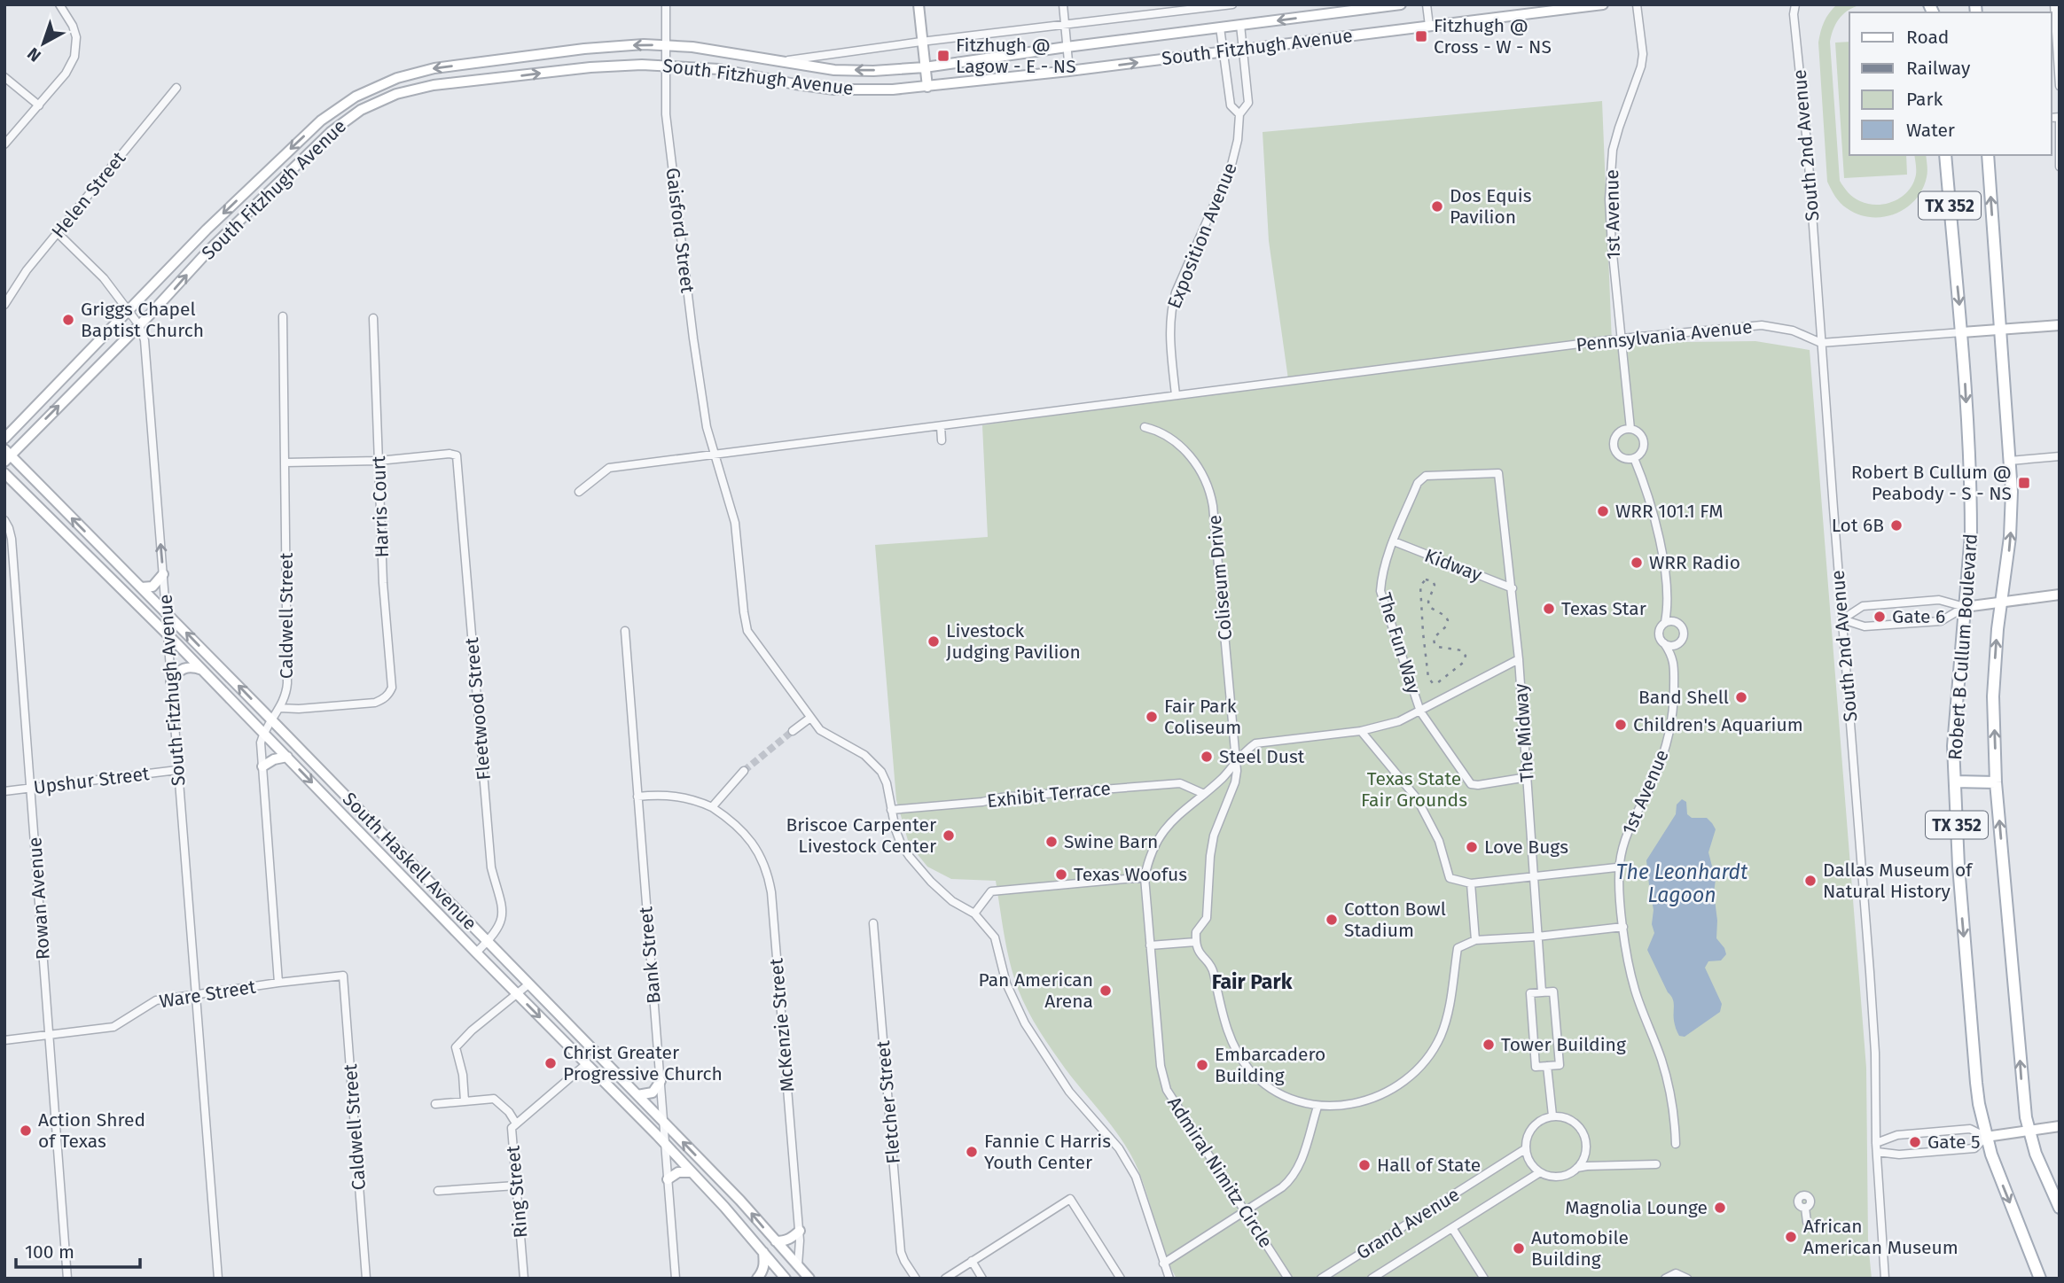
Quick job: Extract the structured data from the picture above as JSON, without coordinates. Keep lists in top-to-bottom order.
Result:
{
  "streets": {
    "main road": [
      "South Fitzhugh Avenue",
      "TX 352",
      "Pennsylvania Avenue",
      "Robert B Cullum Boulevard",
      "South Haskell Avenue"
    ],
    "street": [
      "South 2nd Avenue",
      "Helen Street",
      "1st Avenue",
      "Gaisford Street",
      "Exposition Avenue",
      "Harris Court",
      "Kidway",
      "Coliseum Drive",
      "Caldwell Street",
      "The Fun Way",
      "Fleetwood Street",
      "The Midway",
      "Upshur Street",
      "Exhibit Terrace",
      "Rowan Avenue",
      "Bank Street",
      "Ware Street",
      "McKenzie Street",
      "Fletcher Street",
      "Admiral Nimitz Circle",
      "Ring Street",
      "Grand Avenue"
    ]
  },
  "crossings": [
    ["South Fitzhugh Avenue", "Gaisford Street"],
    ["South Fitzhugh Avenue", "Exposition Avenue"],
    ["South Fitzhugh Avenue", "Upshur Street"],
    ["South Fitzhugh Avenue", "South Haskell Avenue"],
    ["South Fitzhugh Avenue", "Ware Street"],
    ["South 2nd Avenue", "Pennsylvania Avenue"],
    ["1st Avenue", "Pennsylvania Avenue"],
    ["Gaisford Street", "Pennsylvania Avenue"],
    ["Gaisford Street", "Exhibit Terrace"],
    ["Exposition Avenue", "Pennsylvania Avenue"],
    ["Pennsylvania Avenue", "Robert B Cullum Boulevard"],
    ["Harris Court", "Caldwell Street"],
    ["Harris Court", "Fleetwood Street"],
    ["Kidway", "The Fun Way"],
    ["Kidway", "The Midway"],
    ["Caldwell Street", "South Haskell Avenue"],
    ["Caldwell Street", "Ware Street"],
    ["The Fun Way", "The Midway"],
    ["Fleetwood Street", "South Haskell Avenue"],
    ["Upshur Street", "Rowan Avenue"],
    ["South Haskell Avenue", "Bank Street"],
    ["South Haskell Avenue", "McKenzie Street"],
    ["South Haskell Avenue", "Ring Street"],
    ["Rowan Avenue", "Ware Street"],
    ["Bank Street", "McKenzie Street"]
  ],
  "districts": ["Fair Park"],
  "water": ["The Leonhardt Lagoon"],
  "parks": ["Texas State Fair Grounds"],
  "places": {
    "transit": ["Fitzhugh @ Cross - W - NS", "Fitzhugh @ Lagow - E - NS", "Robert B Cullum @ Peabody - S - NS"],
    "other": [
      "Dos Equis Pavilion",
      "Griggs Chapel Baptist Church",
      "WRR 101.1 FM",
      "Lot 6B",
      "WRR Radio",
      "Texas Star",
      "Gate 6",
      "Livestock Judging Pavilion",
      "Band Shell",
      "Fair Park Coliseum",
      "Children's Aquarium",
      "Steel Dust",
      "Briscoe Carpenter Livestock Center",
      "Swine Barn",
      "Love Bugs",
      "Texas Woofus",
      "Dallas Museum of Natural History",
      "Cotton Bowl Stadium",
      "Pan American Arena",
      "Tower Building",
      "Christ Greater Progressive Church",
      "Embarcadero Building",
      "Action Shred of Texas",
      "Gate 5",
      "Fannie C Harris Youth Center",
      "Hall of State",
      "Magnolia Lounge",
      "African American Museum",
      "Automobile Building"
    ]
  },
  "legend": [
    "Road",
    "Railway",
    "Park",
    "Water"
  ],
  "scale_bar": "100 m",
  "north": "bottom left"
}
